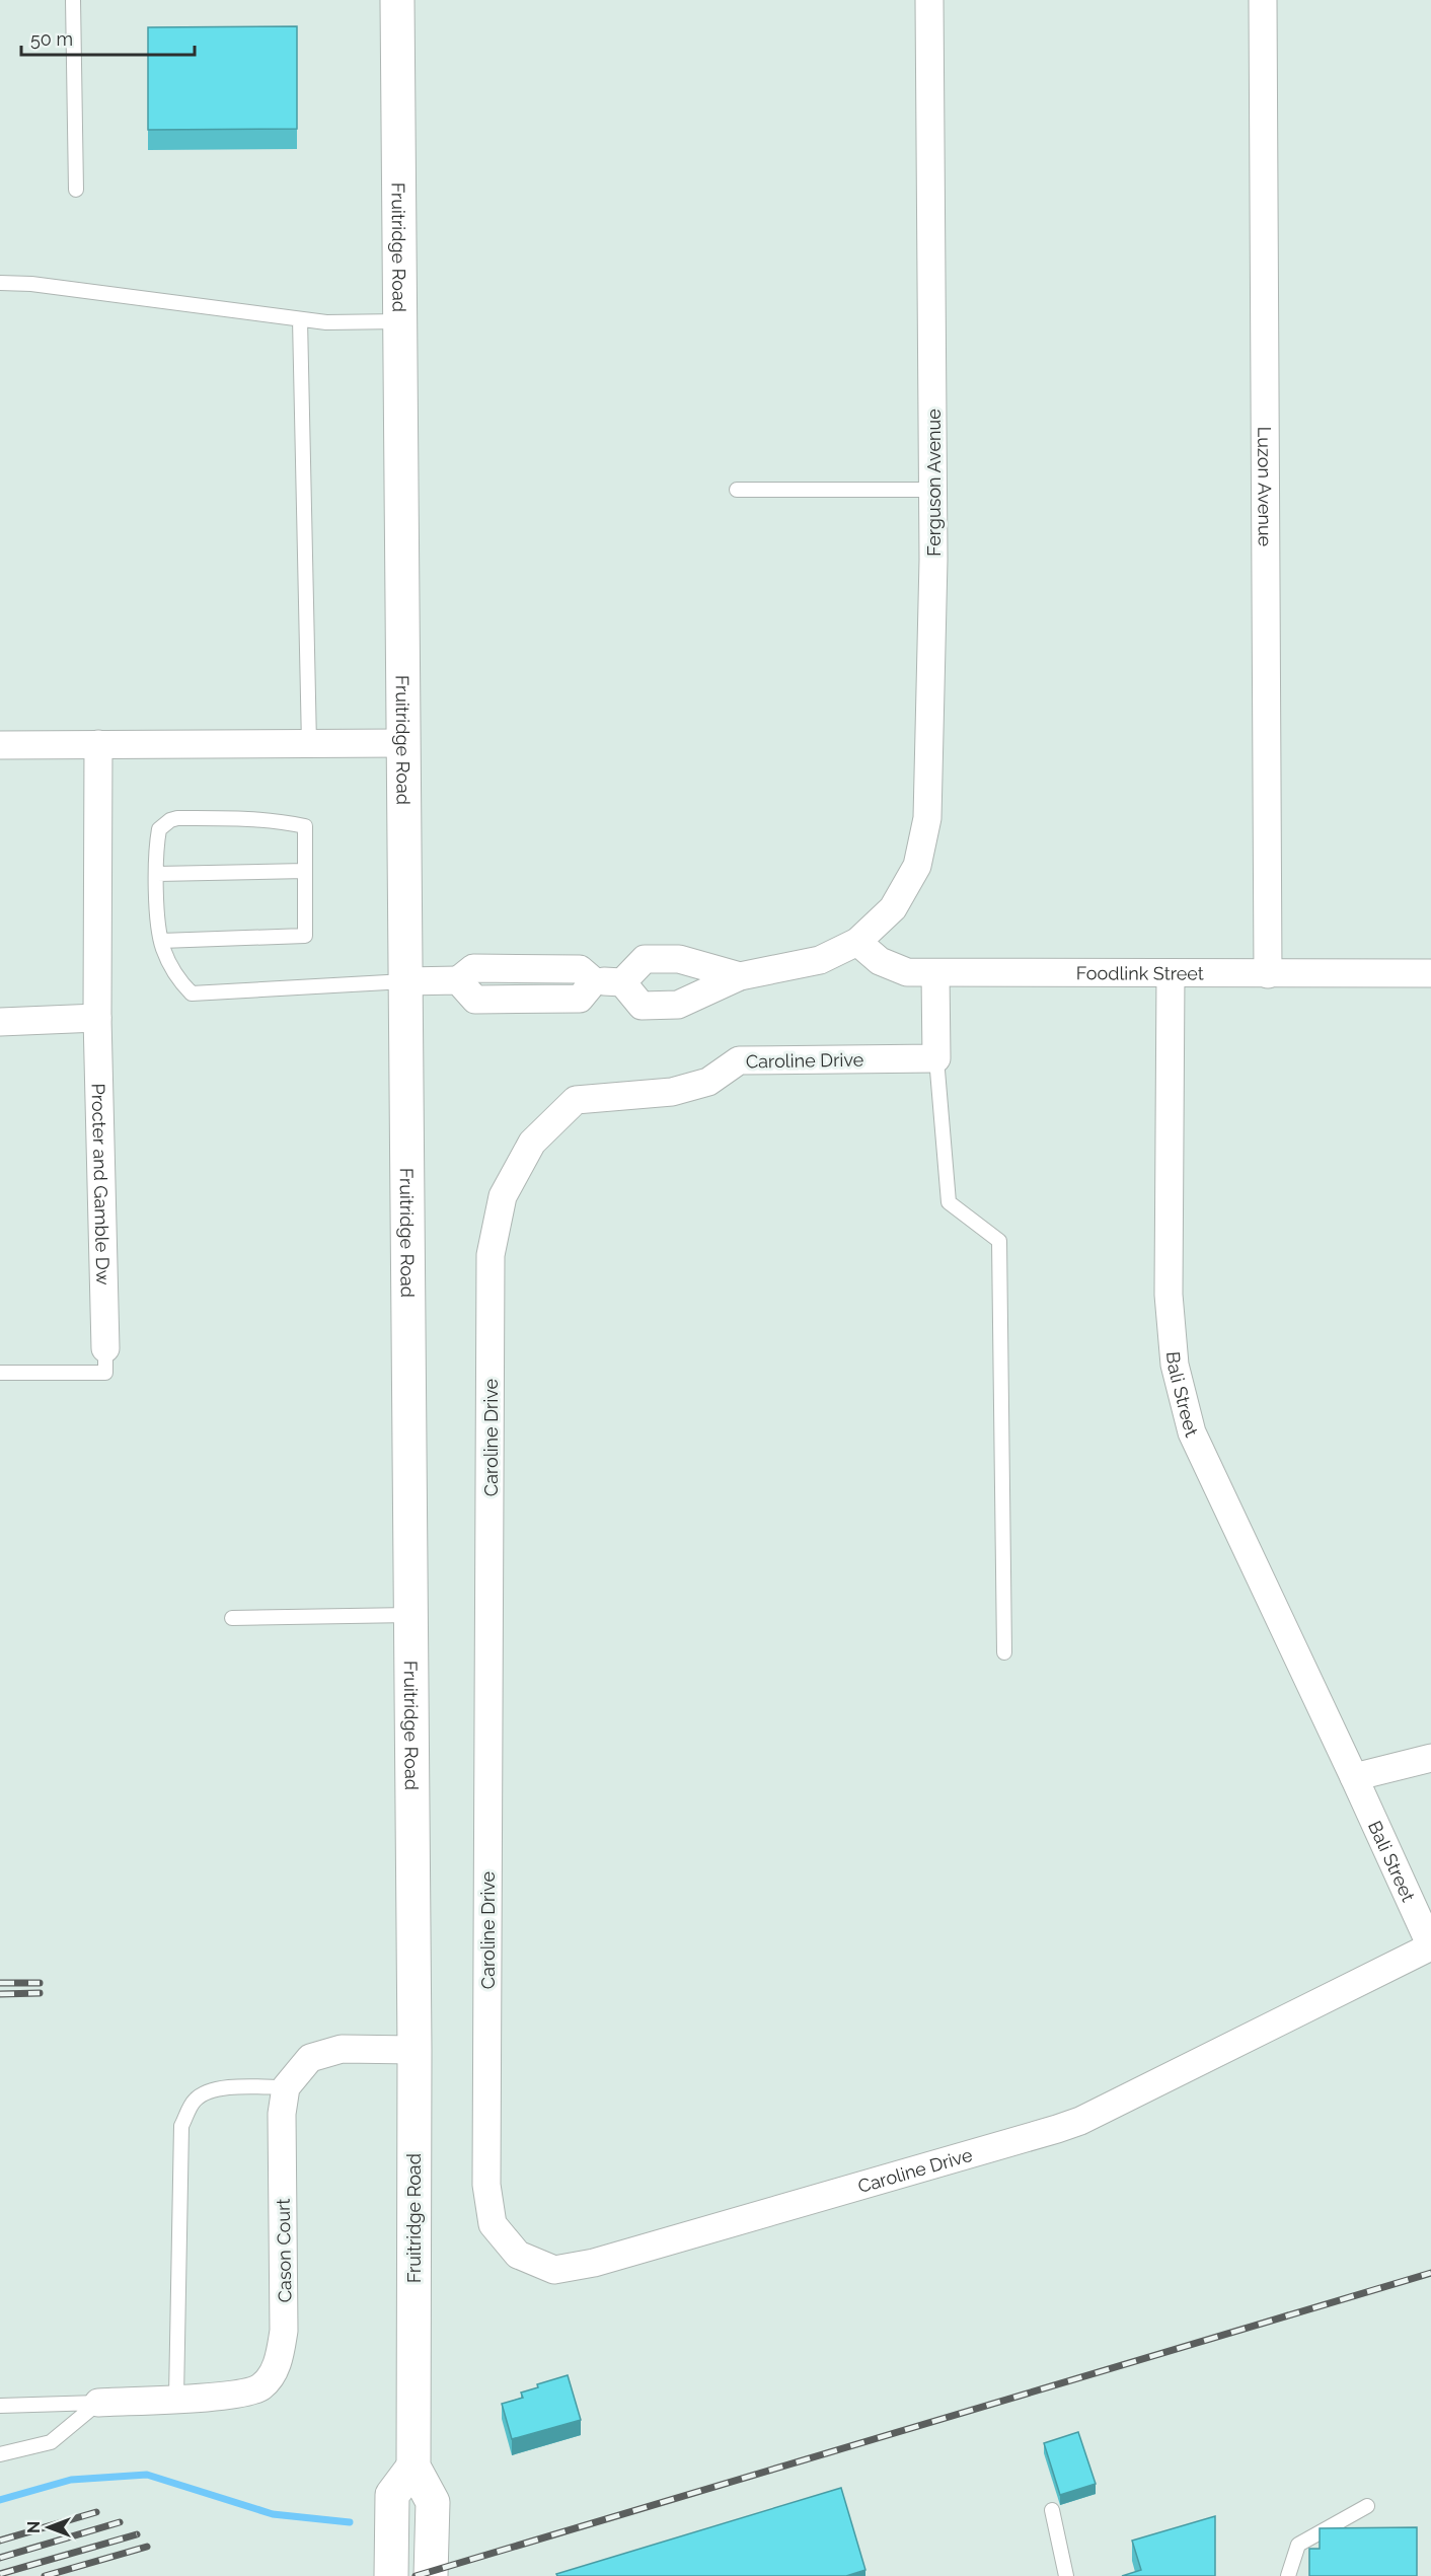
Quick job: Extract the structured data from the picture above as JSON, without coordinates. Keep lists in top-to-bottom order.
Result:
{
  "streets": {
    "main road": ["Fruitridge Road"],
    "street": [
      "Ferguson Avenue",
      "Luzon Avenue",
      "Foodlink Street",
      "Caroline Drive",
      "Procter and Gamble Dw",
      "Bali Street",
      "Cason Court"
    ]
  },
  "crossings": [
    ["Ferguson Avenue", "Foodlink Street"],
    ["Luzon Avenue", "Foodlink Street"],
    ["Foodlink Street", "Bali Street"],
    ["Caroline Drive", "Bali Street"]
  ],
  "scale_bar": "50 m",
  "north": "left"
}
